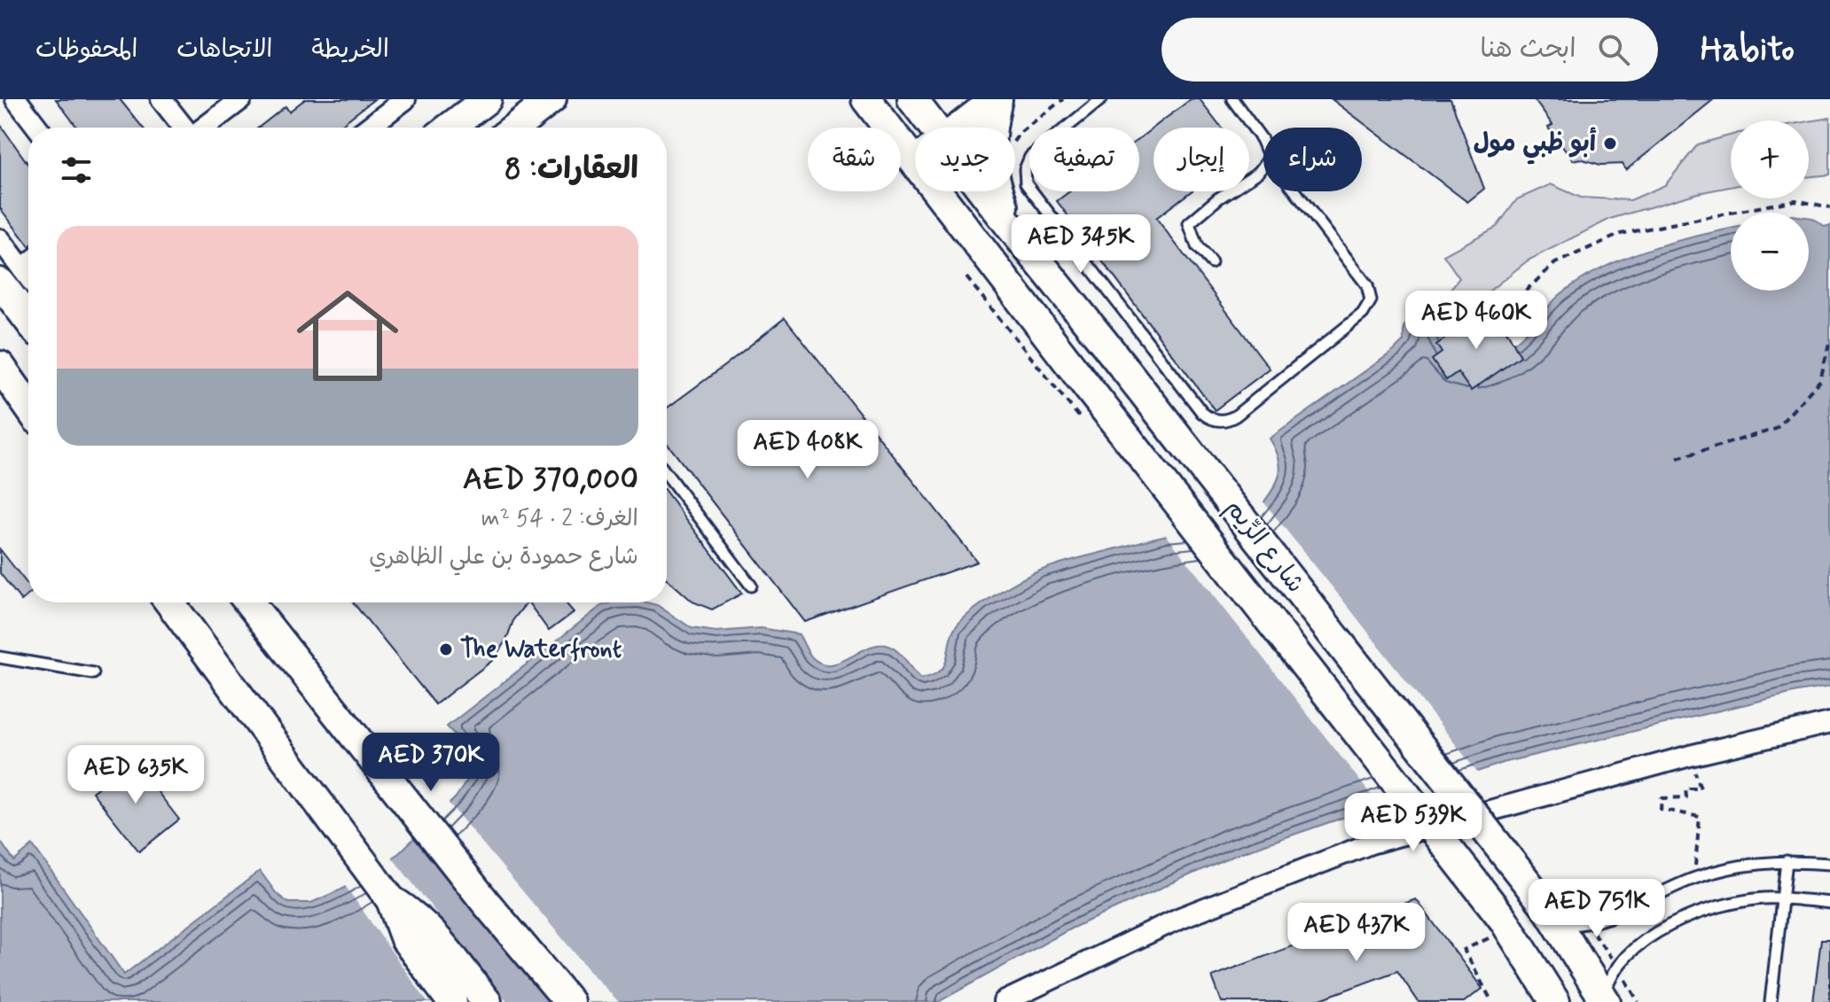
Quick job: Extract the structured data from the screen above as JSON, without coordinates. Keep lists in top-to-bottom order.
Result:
{
  "streets": {
    "main road": ["شارع الرِّيم"]
  },
  "places": ["أبو ظبي مول", "The Waterfront"],
  "page": {
    "header": "Habito",
    "search": "ابحث هنا",
    "nav": ["الخريطة", "الاتجاهات", "المحفوظات"],
    "map_buttons": ["+", "−"],
    "chip": [
      "شراء",
      "إيجار",
      "تصفية",
      "جديد",
      "شقة"
    ],
    "heading": "العقارات: 8",
    "list": [
      {
        "name": "AED 370,000",
        "note": "الغرف: 2 · 54 m² · شارع حمودة بن علي الظاهري"
      }
    ],
    "price": [
      "AED 345K",
      "AED 460K",
      "AED 408K",
      "AED 370K",
      "AED 635K",
      "AED 539K",
      "AED 751K",
      "AED 437K"
    ]
  }
}
